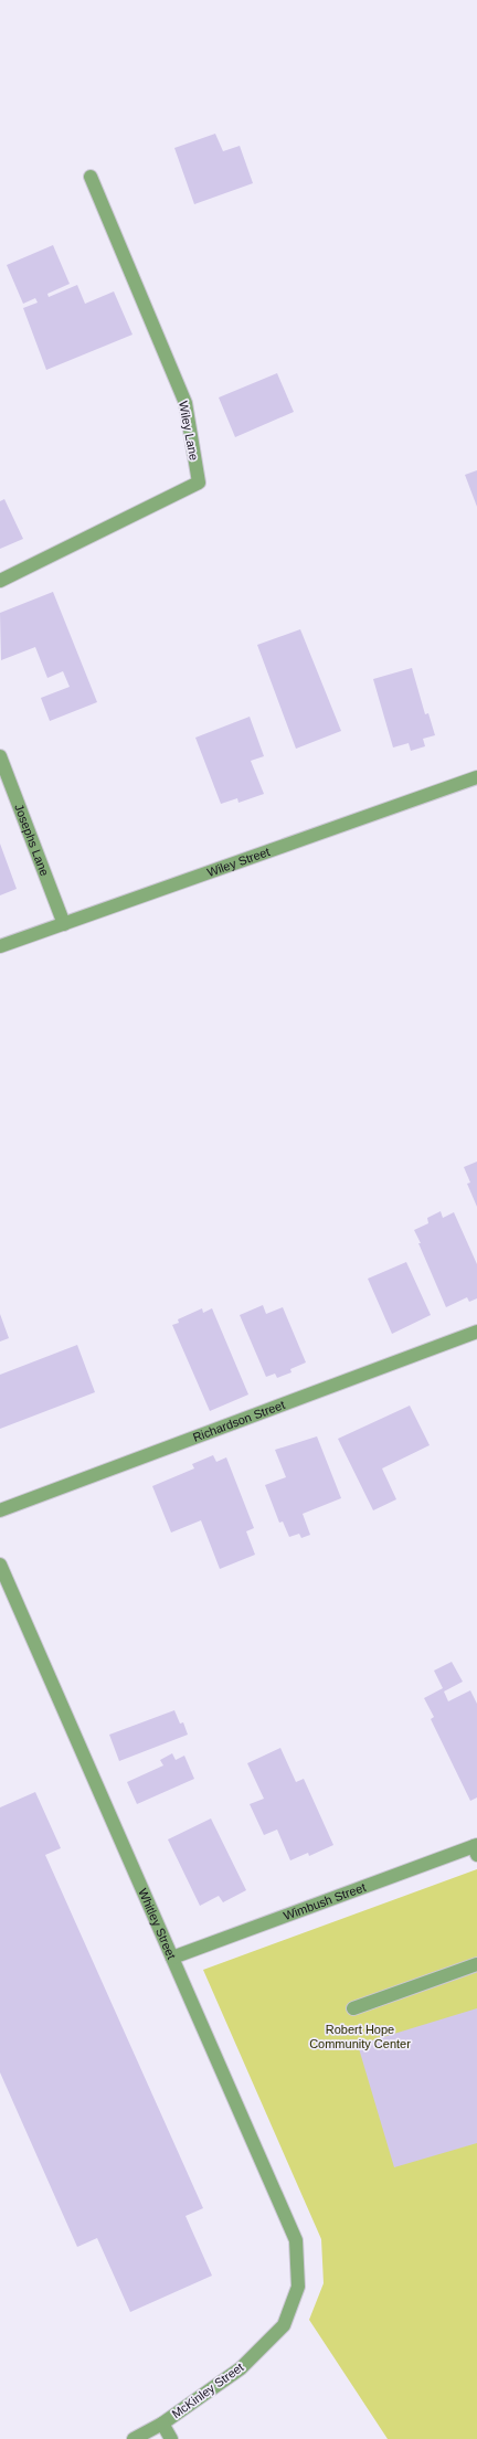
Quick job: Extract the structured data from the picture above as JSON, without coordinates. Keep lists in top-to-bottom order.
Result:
{
  "streets": {
    "street": [
      "Wiley Lane",
      "Josephs Lane",
      "Wiley Street",
      "Richardson Street",
      "Wimbush Street",
      "Whitley Street",
      "McKinley Street"
    ]
  },
  "crossings": [
    ["Josephs Lane", "Wiley Street"],
    ["Wimbush Street", "Whitley Street"],
    ["Whitley Street", "McKinley Street"]
  ],
  "parks": ["Robert Hope Community Center"]
}
